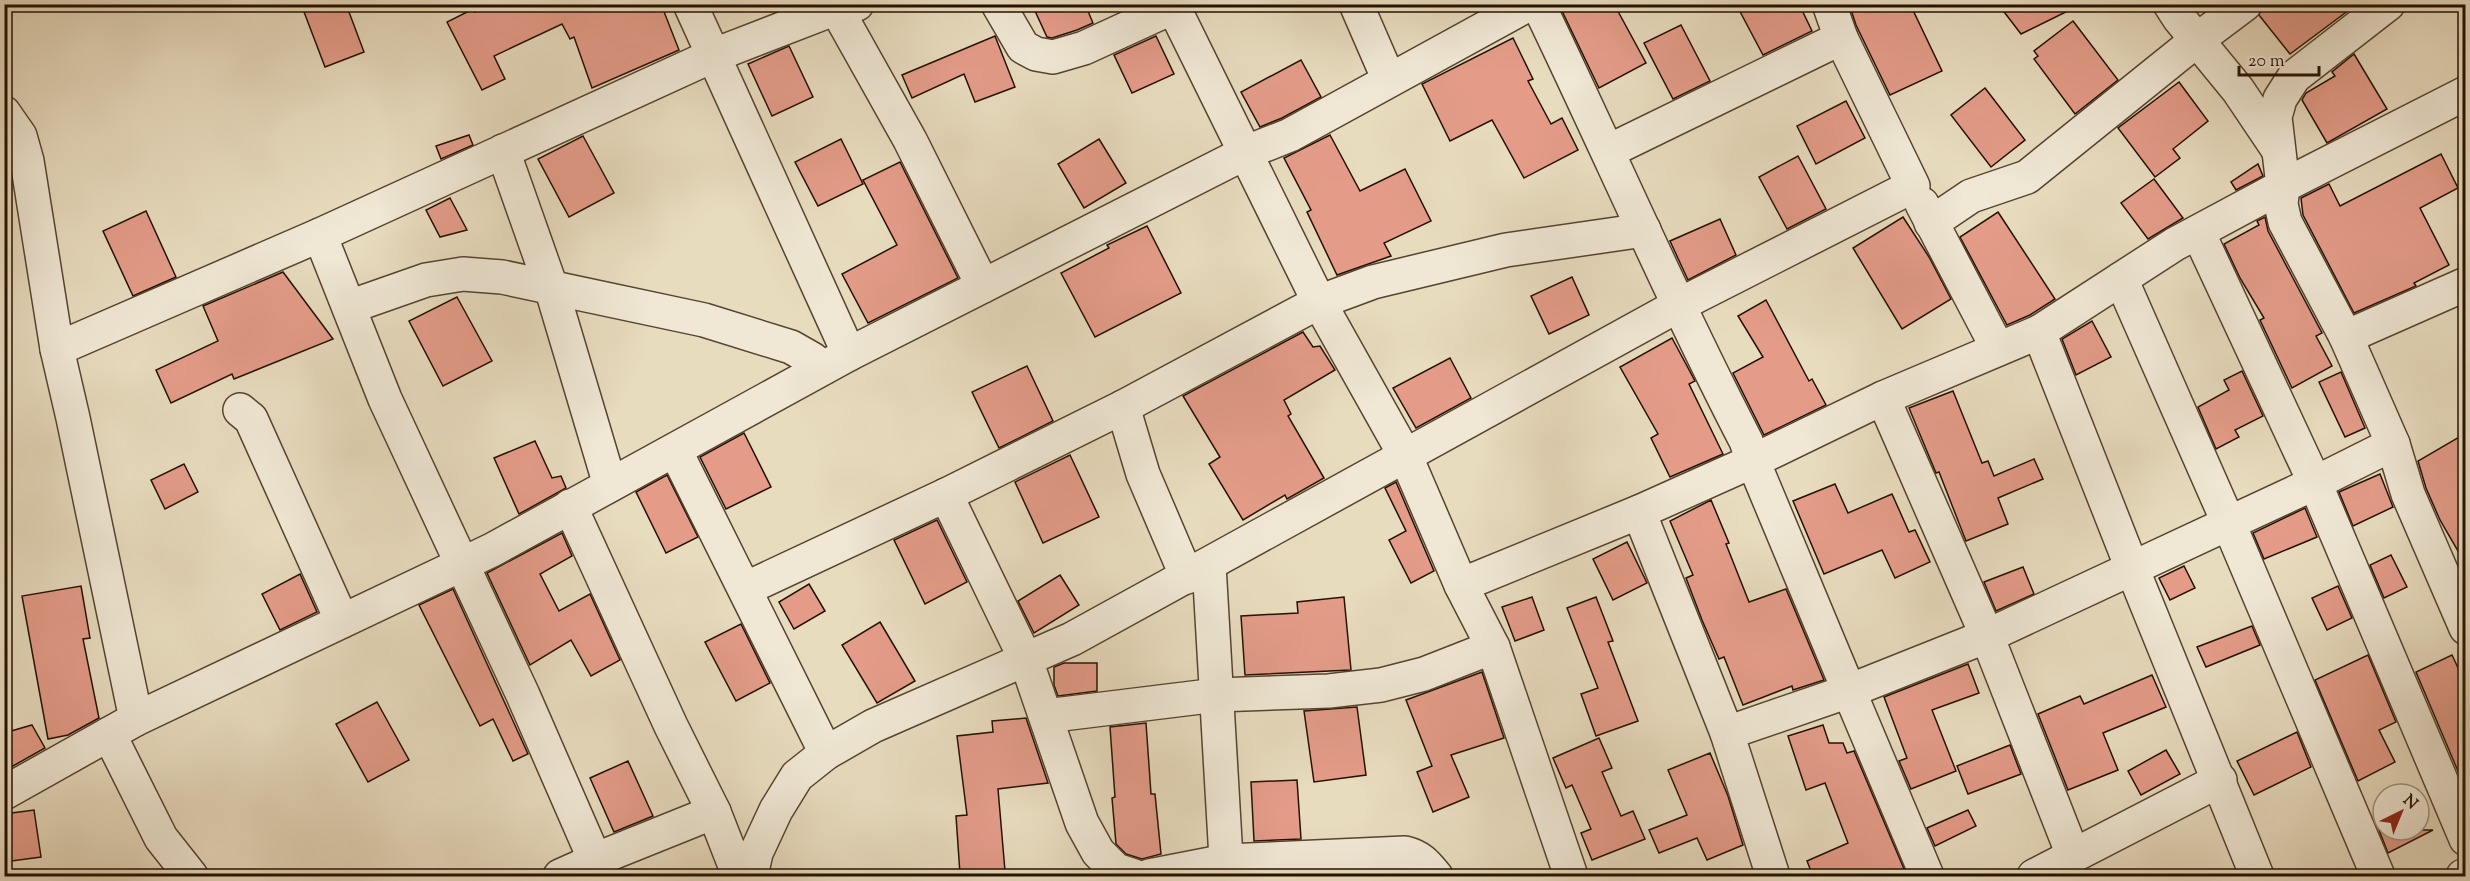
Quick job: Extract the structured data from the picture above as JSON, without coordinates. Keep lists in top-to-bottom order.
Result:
{
  "scale_bar": "20 m",
  "north": "top right"
}
